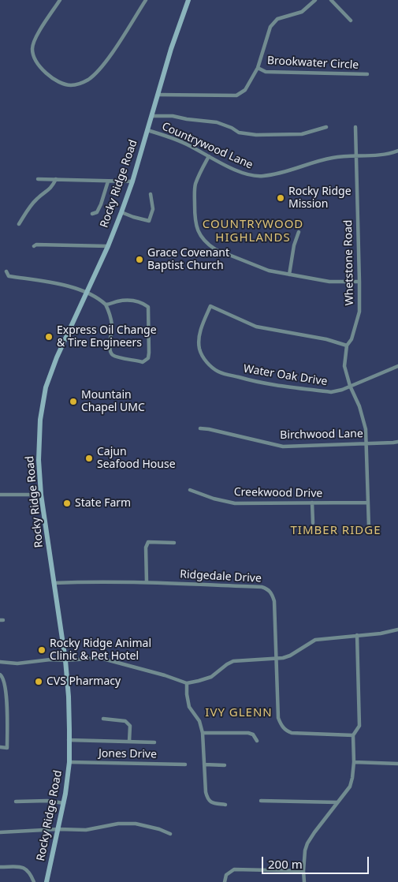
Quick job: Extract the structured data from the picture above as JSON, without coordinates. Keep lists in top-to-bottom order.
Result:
{
  "streets": {
    "main road": ["Rocky Ridge Road"],
    "street": [
      "Brookwater Circle",
      "Countrywood Lane",
      "Whetstone Road",
      "Water Oak Drive",
      "Birchwood Lane",
      "Creekwood Drive",
      "Ridgedale Drive",
      "Jones Drive"
    ]
  },
  "crossings": [
    ["Countrywood Lane", "Rocky Ridge Road"],
    ["Countrywood Lane", "Whetstone Road"],
    ["Rocky Ridge Road", "Ridgedale Drive"],
    ["Rocky Ridge Road", "Jones Drive"],
    ["Whetstone Road", "Water Oak Drive"],
    ["Whetstone Road", "Birchwood Lane"],
    ["Whetstone Road", "Creekwood Drive"]
  ],
  "districts": ["COUNTRYWOOD HIGHLANDS", "TIMBER RIDGE", "IVY GLENN"],
  "places": [
    "Rocky Ridge Mission",
    "Grace Covenant Baptist Church",
    "Express Oil Change & Tire Engineers",
    "Mountain Chapel UMC",
    "Cajun Seafood House",
    "State Farm",
    "Rocky Ridge Animal Clinic & Pet Hotel",
    "CVS Pharmacy"
  ],
  "scale_bar": "200 m"
}
